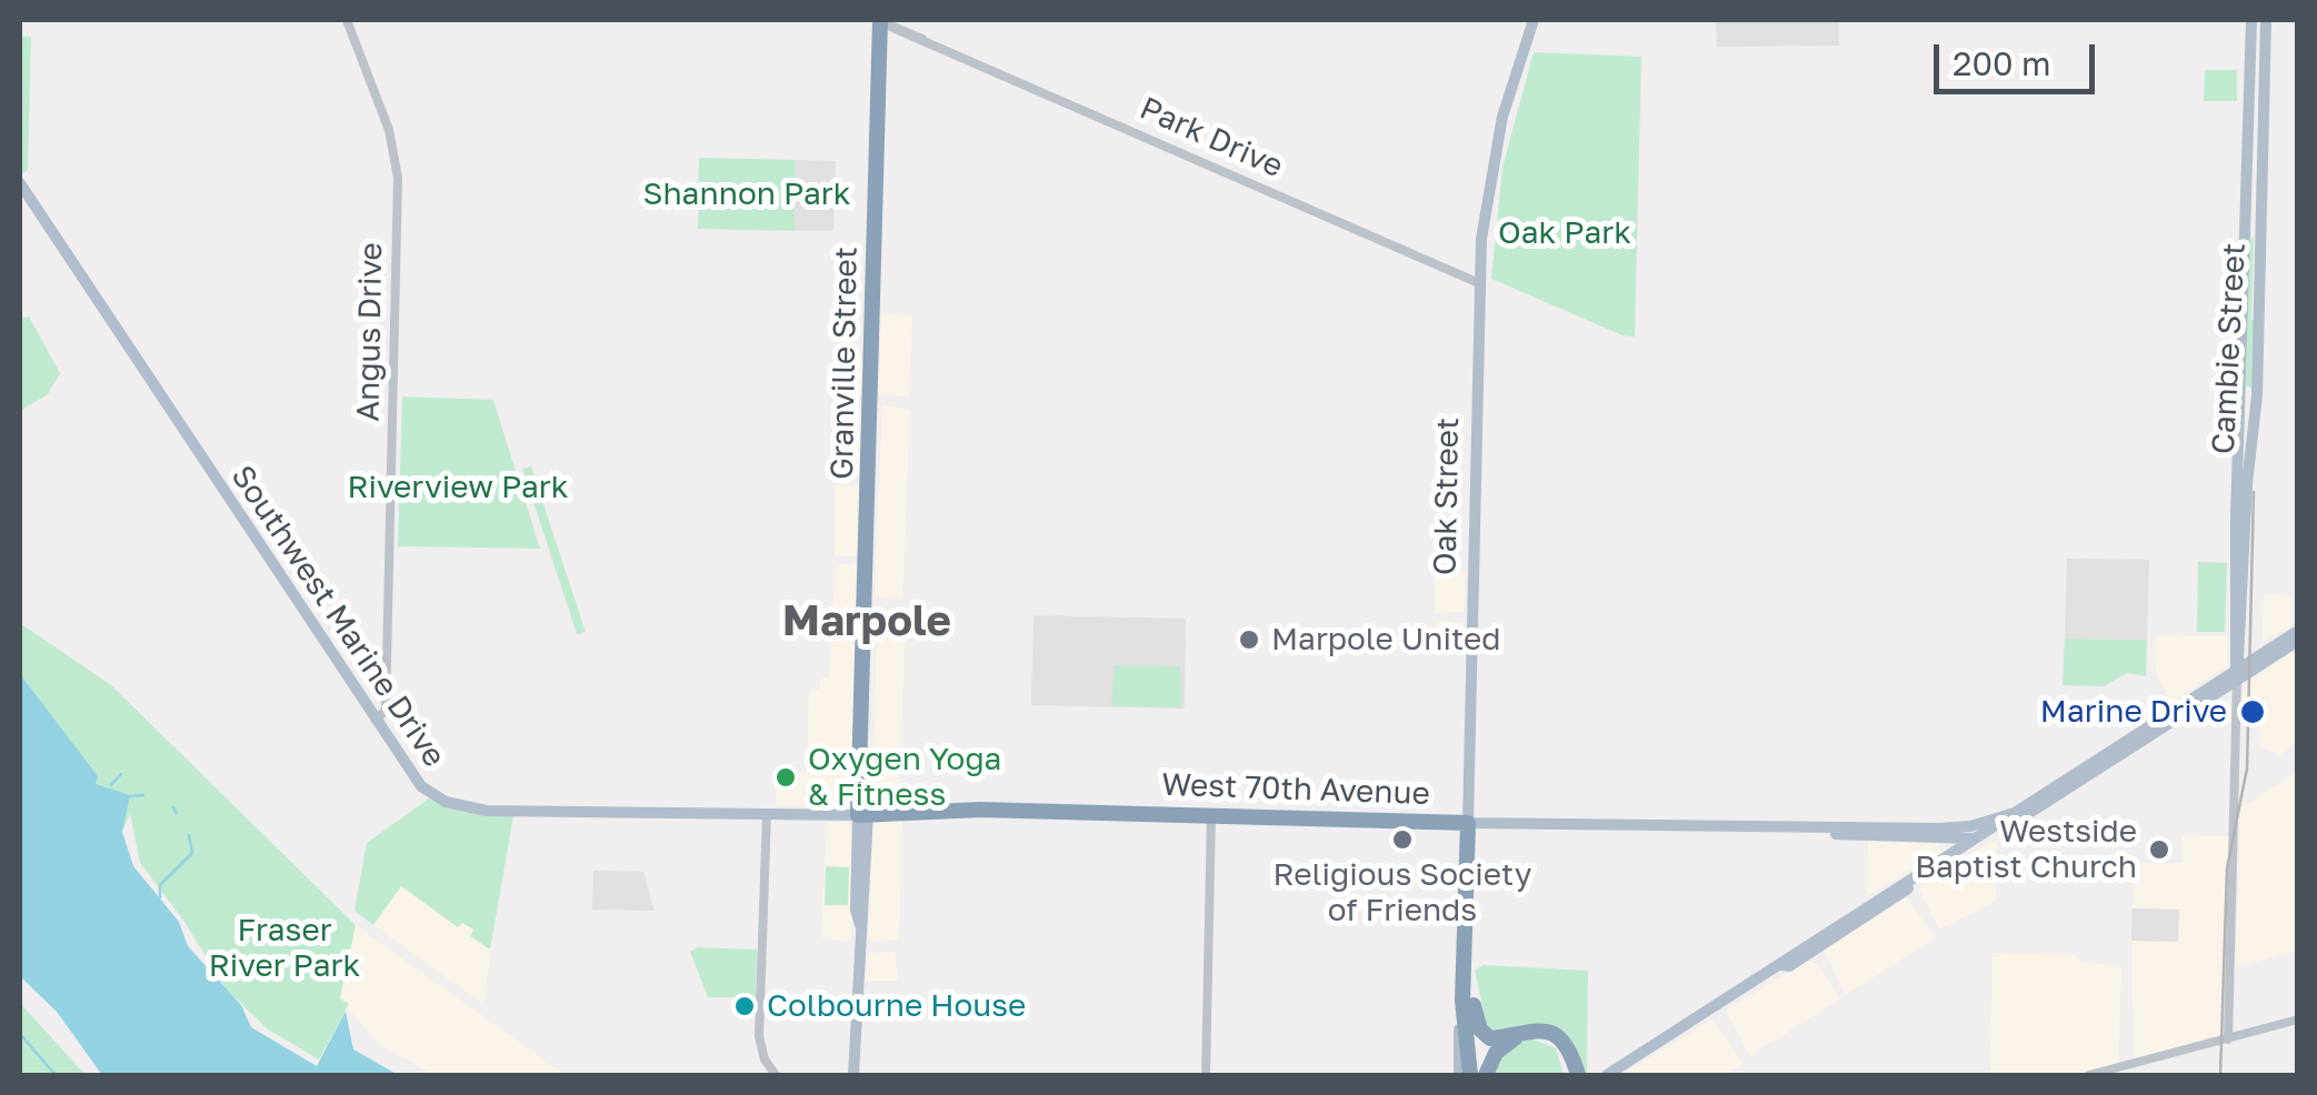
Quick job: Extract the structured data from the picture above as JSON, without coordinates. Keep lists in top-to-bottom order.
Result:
{
  "streets": {
    "highway": ["Granville Street", "Oak Street", "West 70th Avenue"],
    "main road": ["Cambie Street", "Southwest Marine Drive"],
    "street": ["Park Drive", "Angus Drive"]
  },
  "crossings": [
    ["Park Drive", "Granville Street"],
    ["Park Drive", "Oak Street"],
    ["Angus Drive", "Southwest Marine Drive"],
    ["Granville Street", "West 70th Avenue"],
    ["Oak Street", "West 70th Avenue"],
    ["Southwest Marine Drive", "West 70th Avenue"]
  ],
  "districts": ["Marpole"],
  "parks": [
    "Shannon Park",
    "Oak Park",
    "Riverview Park",
    "Fraser River Park"
  ],
  "places": [
    "Marpole United",
    "Marine Drive",
    "Oxygen Yoga & Fitness",
    "Religious Society of Friends",
    "Westside Baptist Church",
    "Colbourne House"
  ],
  "scale_bar": "200 m"
}
